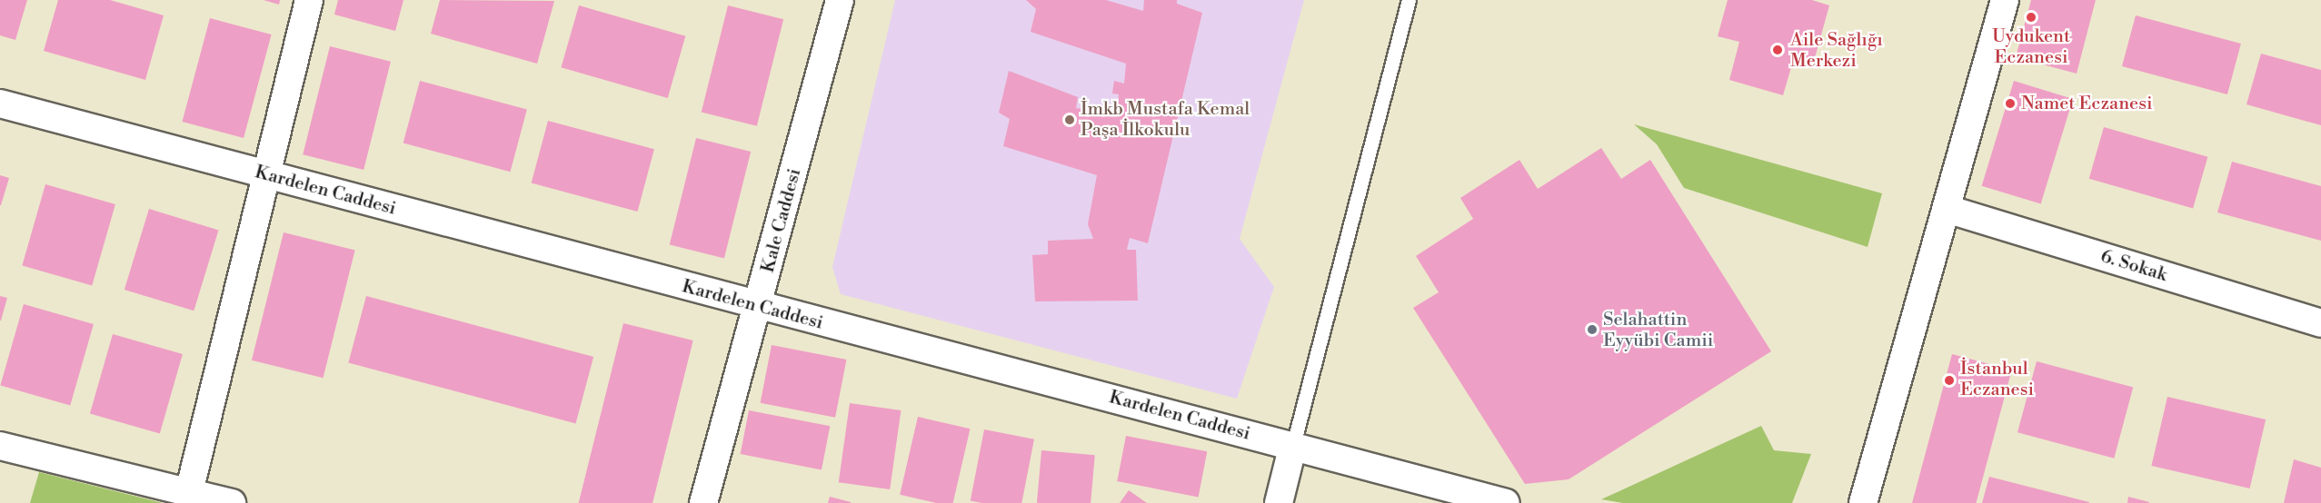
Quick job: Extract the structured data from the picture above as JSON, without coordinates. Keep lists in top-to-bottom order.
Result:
{
  "streets": {
    "street": ["Kardelen Caddesi", "Kale Caddesi", "6. Sokak"]
  },
  "crossings": [
    ["Kardelen Caddesi", "Kale Caddesi"]
  ],
  "places": [
    "Uydukent Eczanesi",
    "Aile Sağlığı Merkezi",
    "Namet Eczanesi",
    "İmkb Mustafa Kemal Paşa İlkokulu",
    "Selahattin Eyyübi Camii",
    "İstanbul Eczanesi"
  ]
}
